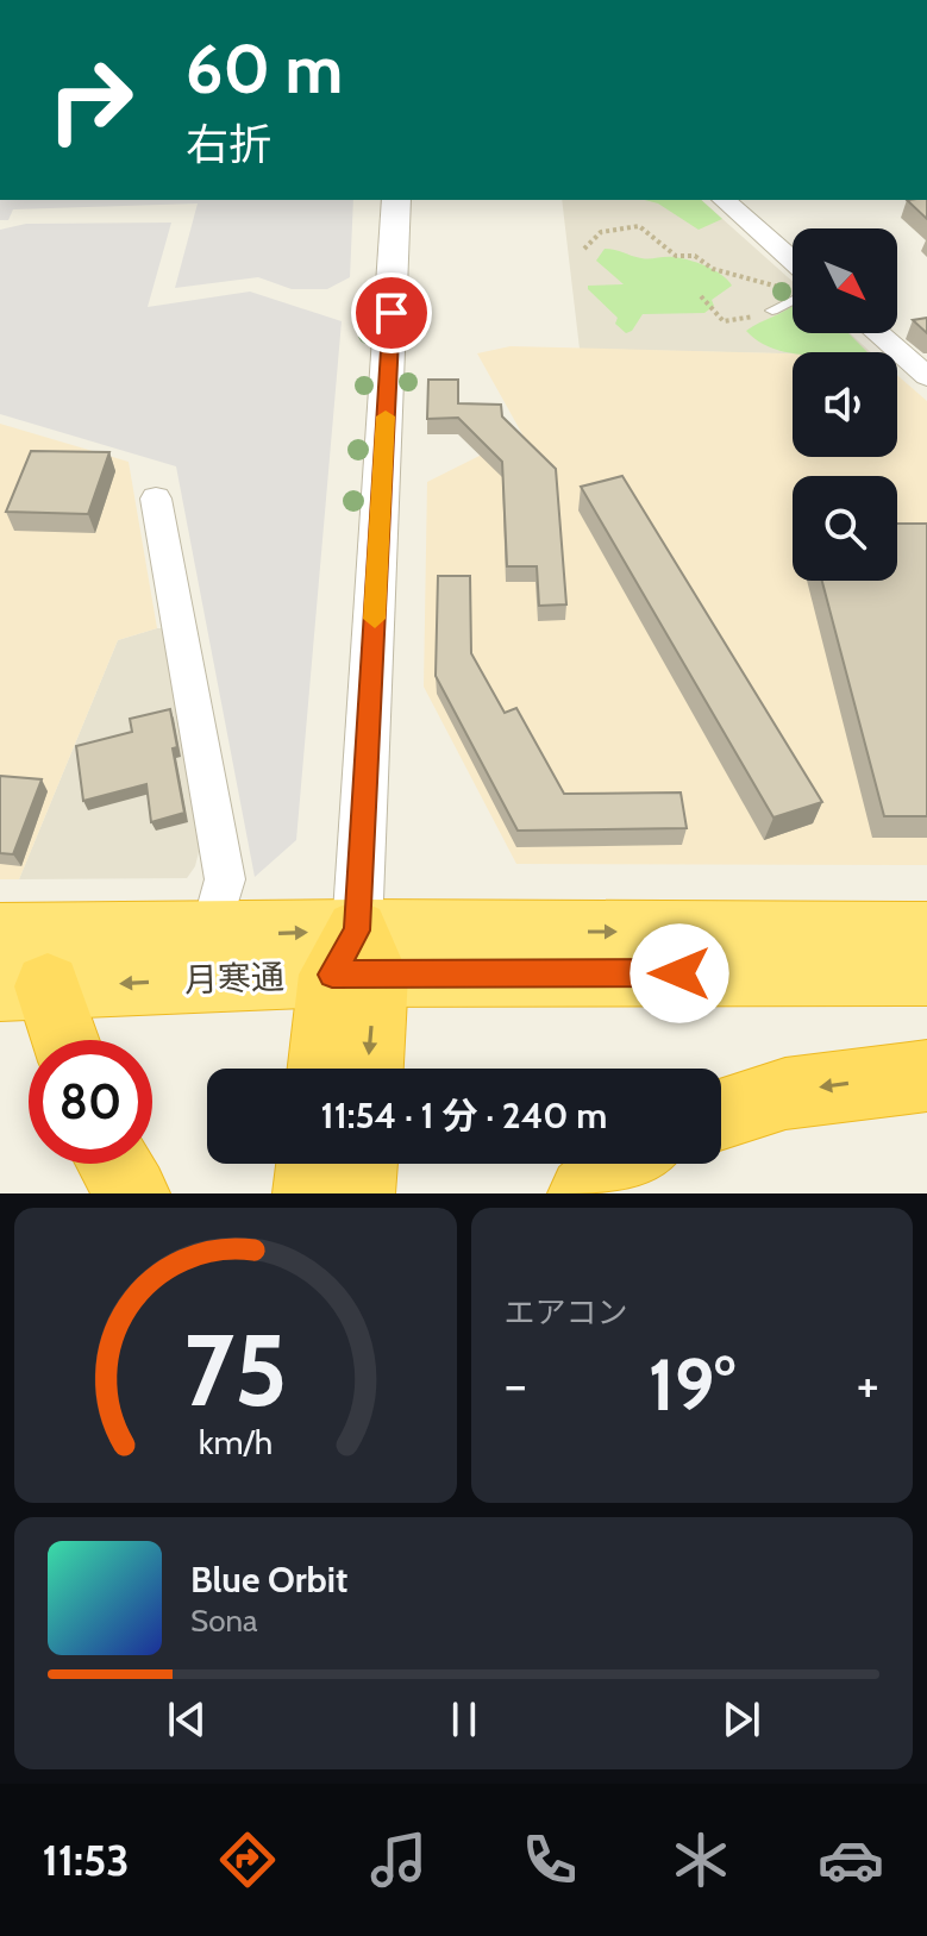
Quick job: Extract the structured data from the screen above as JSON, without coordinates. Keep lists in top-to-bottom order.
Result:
{
  "streets": {
    "highway": ["月寒通"]
  },
  "north": "bottom right",
  "page": {
    "turn": ["60 m", "右折"],
    "limit": "80",
    "trip": "11:54 · 1 分 · 240 m",
    "tile": "エアコン",
    "heat": ["−", "19°", "+"],
    "song": ["Blue Orbit", "Sona"],
    "tabs": "11:53",
    "gauge": ["75", "km/h"]
  }
}
